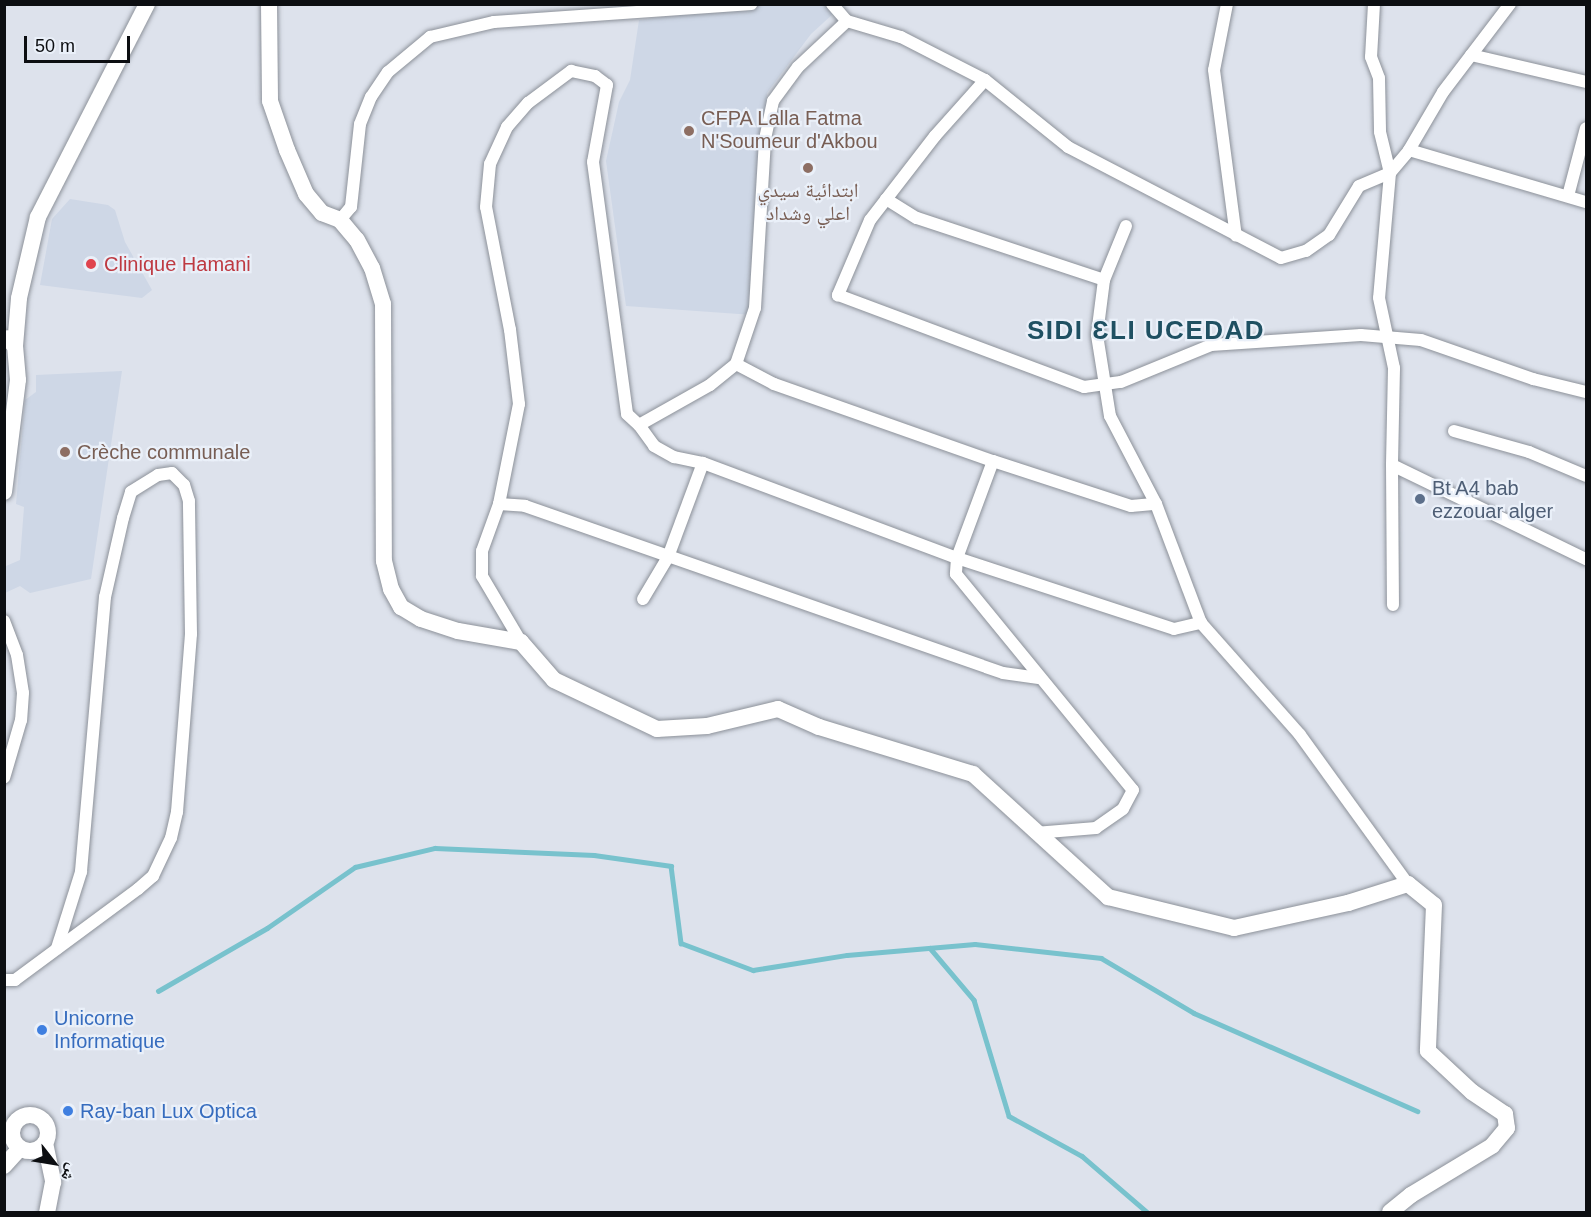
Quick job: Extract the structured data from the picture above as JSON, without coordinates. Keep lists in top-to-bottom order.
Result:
{
  "districts": ["SIDI ƐLI UCEDAD"],
  "places": [
    "CFPA Lalla Fatma N'Soumeur d'Akbou",
    "ابتدائية سيدي اعلي وشداد",
    "Clinique Hamani",
    "Crèche communale",
    "Bt A4 bab ezzouar alger",
    "Unicorne Informatique",
    "Ray-ban Lux Optica"
  ],
  "scale_bar": "50 m",
  "north": "bottom right"
}
